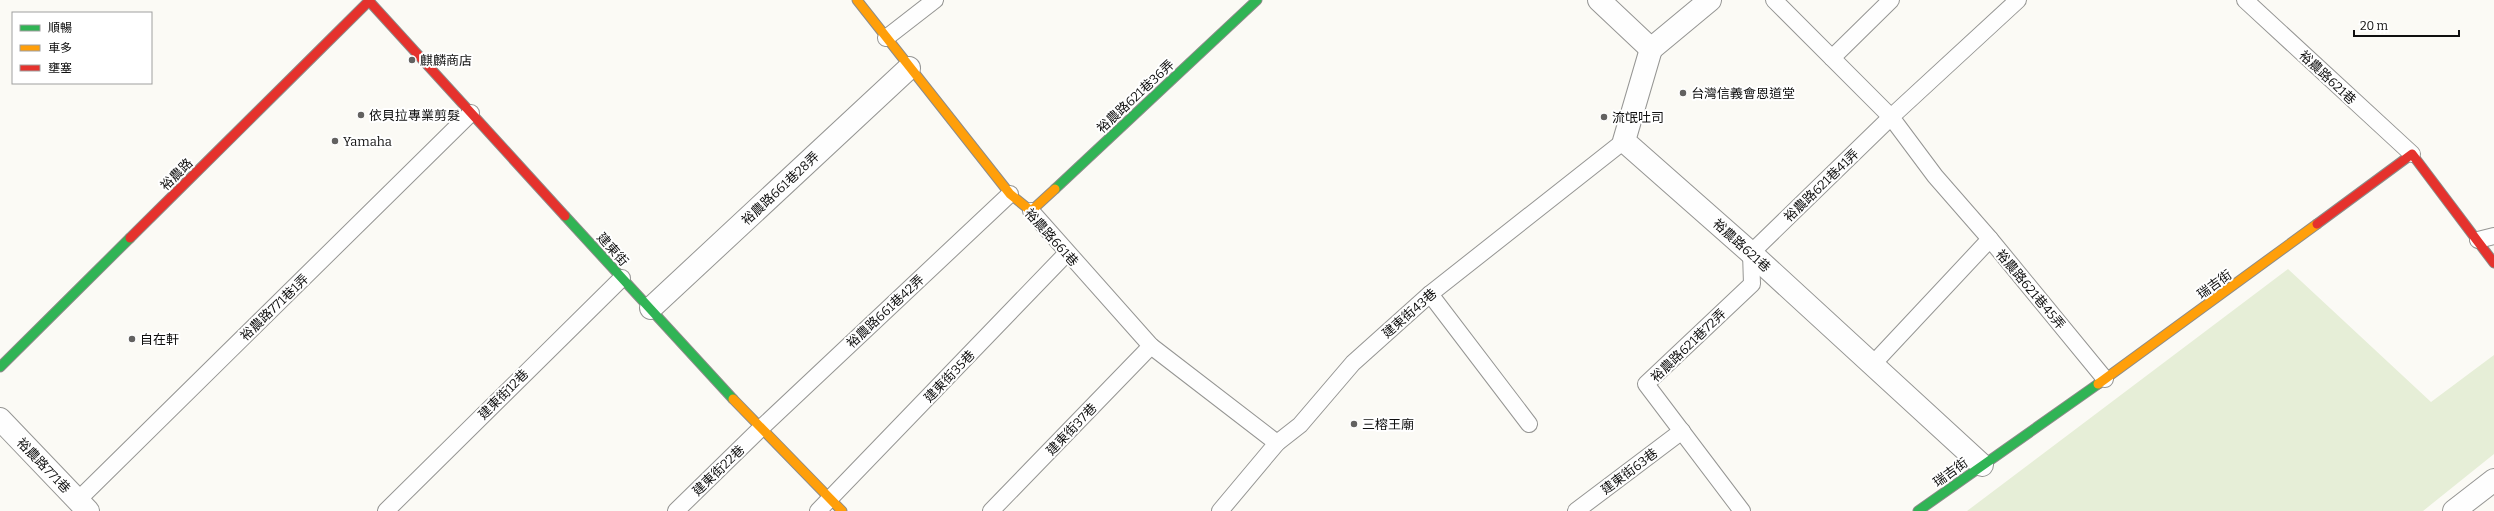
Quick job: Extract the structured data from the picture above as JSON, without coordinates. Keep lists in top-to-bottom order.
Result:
{
  "streets": {
    "street": [
      "裕農路621巷",
      "裕農路621巷36弄",
      "裕農路",
      "裕農路661巷28弄",
      "裕農路661巷",
      "建東街",
      "瑞吉街",
      "裕農路771巷"
    ],
    "lane": [
      "裕農路621巷41弄",
      "裕農路621巷45弄",
      "裕農路771巷1弄",
      "裕農路661巷42弄",
      "建東街43巷",
      "裕農路621巷72弄",
      "建東街35巷",
      "建東街12巷",
      "建東街37巷",
      "建東街22巷",
      "建東街63巷"
    ]
  },
  "crossings": [
    ["裕農路621巷", "裕農路621巷41弄"],
    ["裕農路621巷", "瑞吉街"],
    ["裕農路621巷", "裕農路621巷45弄"],
    ["裕農路621巷", "建東街43巷"],
    ["裕農路621巷", "裕農路621巷72弄"],
    ["裕農路621巷36弄", "裕農路661巷"],
    ["裕農路", "建東街"],
    ["裕農路621巷41弄", "裕農路621巷72弄"],
    ["裕農路661巷28弄", "裕農路661巷"],
    ["裕農路661巷28弄", "建東街"],
    ["裕農路661巷", "裕農路661巷42弄"],
    ["裕農路661巷", "建東街43巷"],
    ["裕農路661巷", "建東街35巷"],
    ["裕農路661巷", "建東街37巷"],
    ["建東街", "裕農路771巷1弄"],
    ["建東街", "裕農路661巷42弄"],
    ["建東街", "建東街35巷"],
    ["建東街", "建東街12巷"],
    ["建東街", "建東街22巷"],
    ["瑞吉街", "裕農路621巷45弄"],
    ["裕農路771巷1弄", "裕農路771巷"],
    ["裕農路661巷42弄", "建東街22巷"],
    ["裕農路621巷72弄", "建東街63巷"]
  ],
  "places": [
    "麒麟商店",
    "台灣信義會恩道堂",
    "依貝拉專業剪髮",
    "流氓吐司",
    "Yamaha",
    "自在軒",
    "三榕王廟"
  ],
  "legend": ["順暢", "車多", "壅塞"],
  "scale_bar": "20 m"
}
